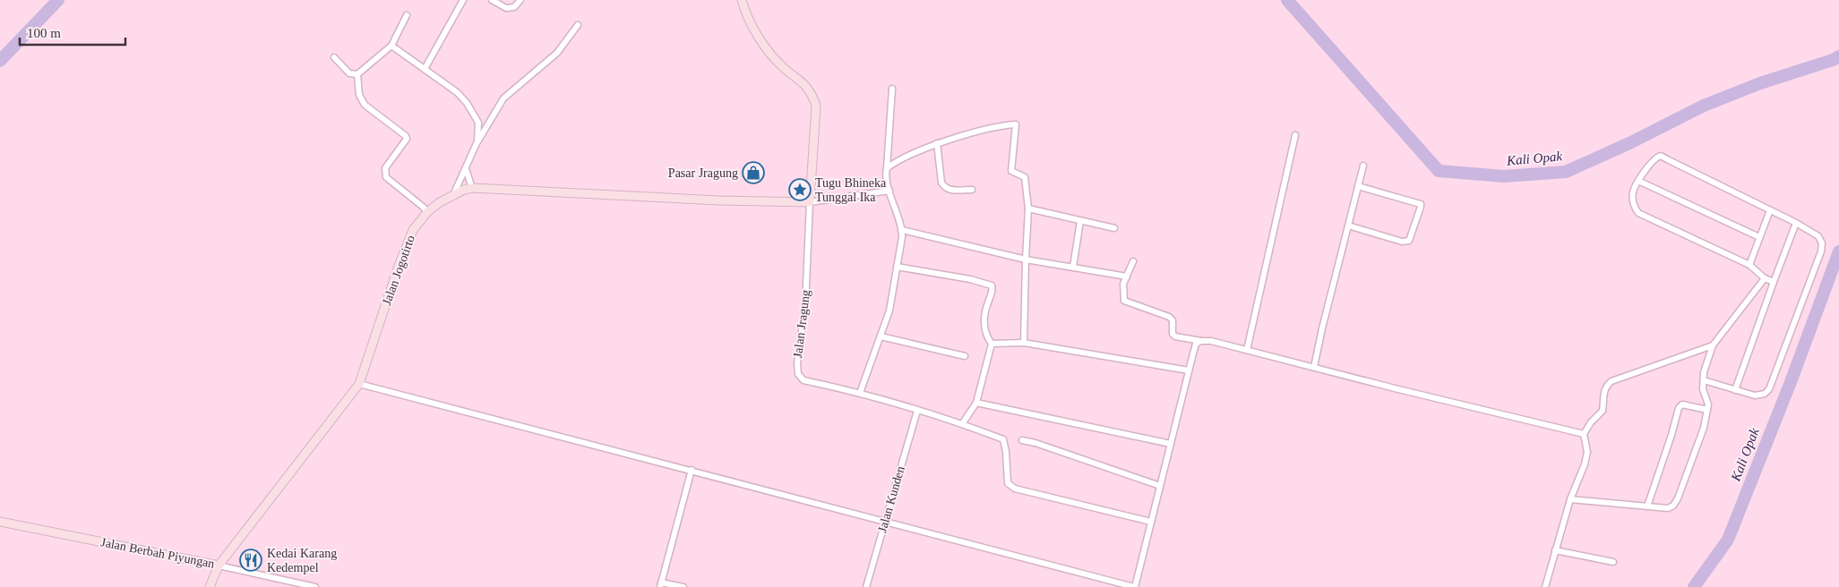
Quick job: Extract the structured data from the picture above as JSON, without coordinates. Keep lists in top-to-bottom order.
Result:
{
  "streets": {
    "street": [
      "Jalan Jogotirto",
      "Jalan Jragung",
      "Jalan Kunden",
      "Jalan Berbah Piyungan"
    ]
  },
  "crossings": [
    ["Jalan Jogotirto", "Jalan Jragung"],
    ["Jalan Jogotirto", "Jalan Berbah Piyungan"],
    ["Jalan Jragung", "Jalan Kunden"]
  ],
  "water": ["Kali Opak"],
  "places": {
    "shop": ["Pasar Jragung"],
    "place": ["Tugu Bhineka Tunggal Ika"],
    "restaurant": ["Kedai Karang Kedempel"]
  },
  "scale_bar": "100 m"
}
